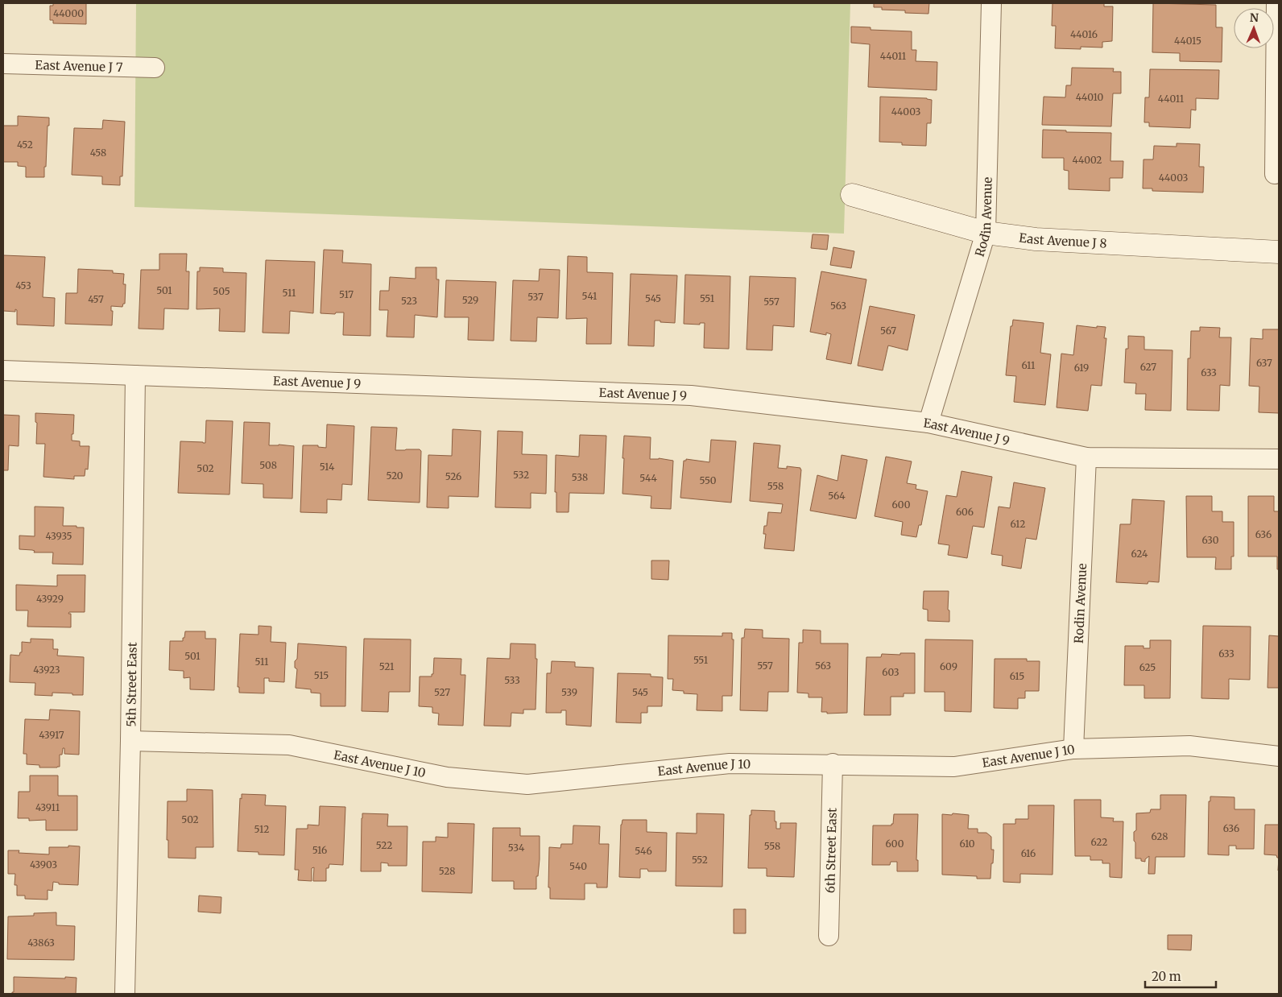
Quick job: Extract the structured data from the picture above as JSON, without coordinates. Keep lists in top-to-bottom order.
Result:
{
  "streets": {
    "street": [
      "East Avenue J 7",
      "Rodin Avenue",
      "East Avenue J 8",
      "East Avenue J 9",
      "5th Street East",
      "East Avenue J 10",
      "6th Street East"
    ]
  },
  "crossings": [
    ["Rodin Avenue", "East Avenue J 8"],
    ["Rodin Avenue", "East Avenue J 9"],
    ["Rodin Avenue", "East Avenue J 10"],
    ["East Avenue J 9", "5th Street East"],
    ["5th Street East", "East Avenue J 10"],
    ["East Avenue J 10", "6th Street East"]
  ],
  "house_numbers": [
    "44000",
    "44016",
    "44015",
    "44011",
    "44010",
    "44011",
    "44003",
    "452",
    "458",
    "44002",
    "44003",
    "453",
    "501",
    "505",
    "511",
    "517",
    "541",
    "537",
    "545",
    "551",
    "457",
    "529",
    "523",
    "557",
    "563",
    "567",
    "637",
    "611",
    "627",
    "619",
    "633",
    "508",
    "514",
    "502",
    "532",
    "520",
    "526",
    "538",
    "544",
    "550",
    "558",
    "564",
    "600",
    "606",
    "612",
    "636",
    "43935",
    "630",
    "624",
    "43929",
    "633",
    "501",
    "551",
    "511",
    "557",
    "563",
    "521",
    "609",
    "625",
    "43923",
    "603",
    "515",
    "615",
    "533",
    "527",
    "539",
    "545",
    "43917",
    "43911",
    "502",
    "636",
    "512",
    "628",
    "622",
    "600",
    "610",
    "522",
    "558",
    "534",
    "516",
    "546",
    "616",
    "552",
    "43903",
    "540",
    "528",
    "43863"
  ],
  "scale_bar": "20 m",
  "north": "top"
}
